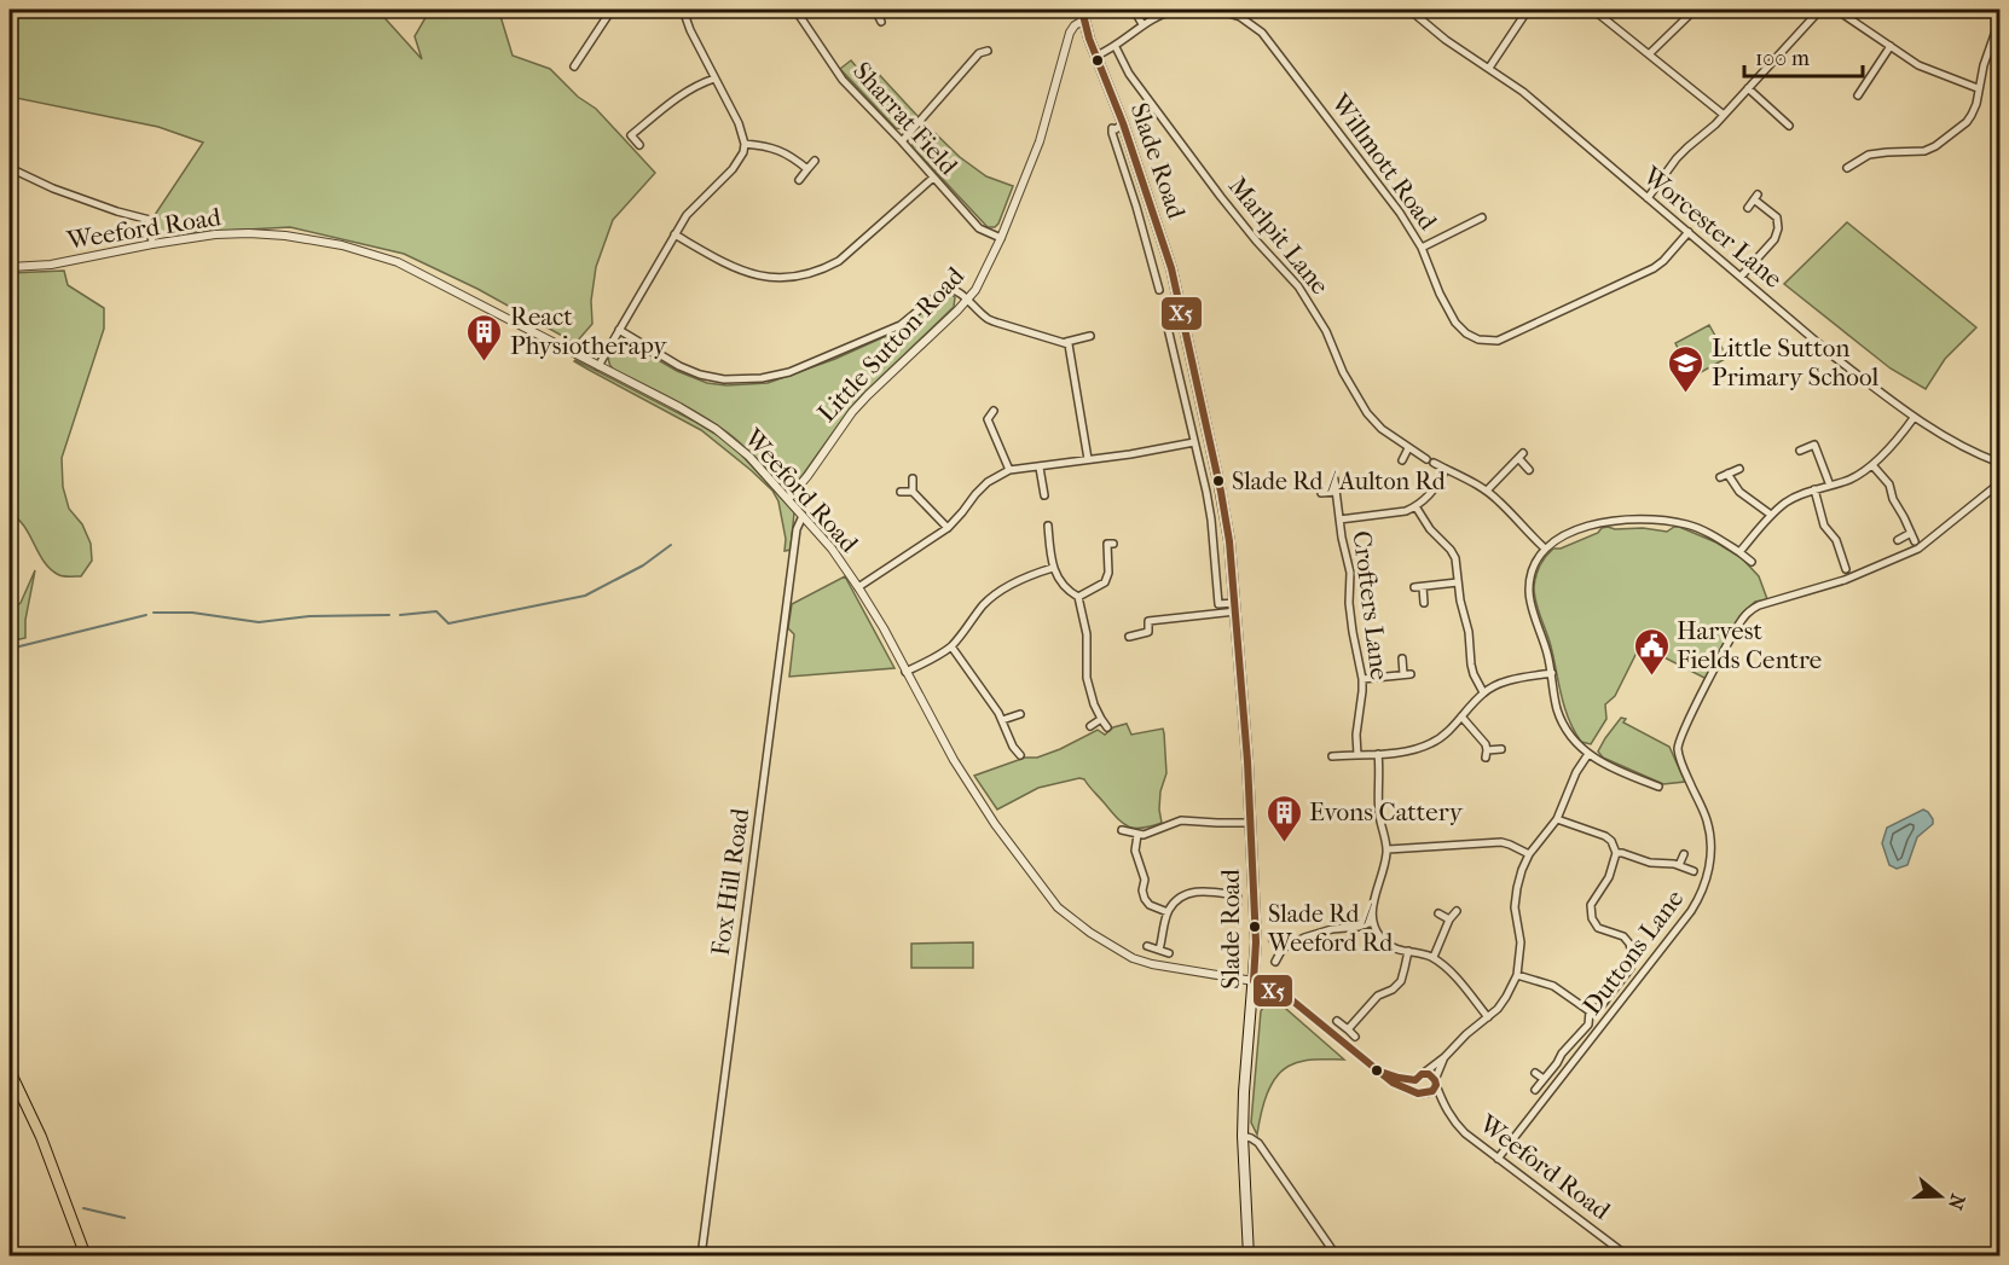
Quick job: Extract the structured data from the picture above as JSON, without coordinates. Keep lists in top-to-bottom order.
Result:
{
  "streets": {
    "main road": ["Slade Road"],
    "street": [
      "Sharrat Field",
      "Willmott Road",
      "Worcester Lane",
      "Weeford Road",
      "Marlpit Lane",
      "Little Sutton Road",
      "Crofters Lane",
      "Fox Hill Road",
      "Duttons Lane"
    ]
  },
  "crossings": [
    ["Sharrat Field", "Little Sutton Road"],
    ["Slade Road", "Weeford Road"],
    ["Slade Road", "Little Sutton Road"],
    ["Willmott Road", "Worcester Lane"],
    ["Weeford Road", "Little Sutton Road"],
    ["Weeford Road", "Fox Hill Road"],
    ["Weeford Road", "Duttons Lane"]
  ],
  "places": {
    "building": ["React Physiotherapy", "Evons Cattery"],
    "school or university": ["Little Sutton Primary School"],
    "other": ["Slade Rd / Aulton Rd", "Slade Rd / Weeford Rd"],
    "public building": ["Harvest Fields Centre"]
  },
  "lines": ["transit line X5"],
  "scale_bar": "100 m",
  "north": "right"
}
